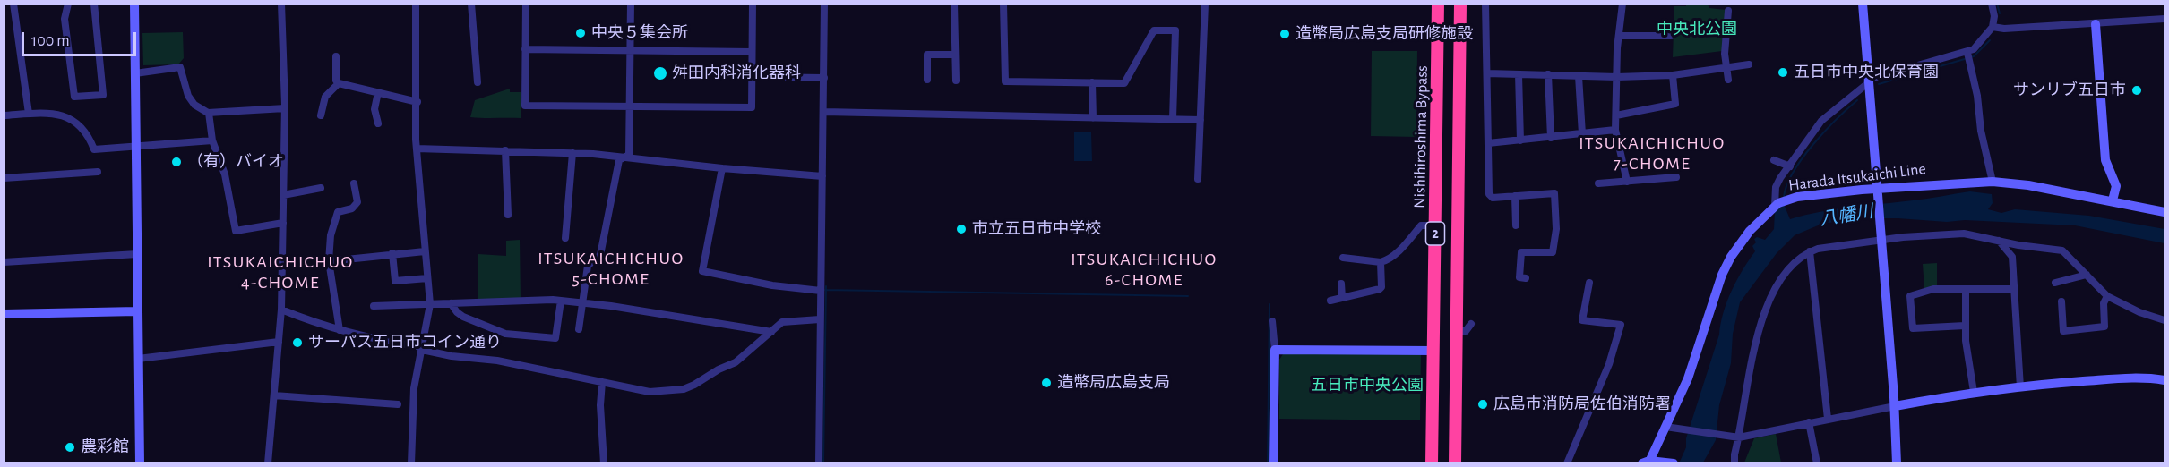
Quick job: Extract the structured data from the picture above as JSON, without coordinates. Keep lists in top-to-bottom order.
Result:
{
  "streets": {
    "highway": ["Nishihiroshima Bypass", "2"],
    "street": ["Harada Itsukaichi Line"]
  },
  "districts": [
    "ITSUKAICHICHUO 7-CHOME",
    "ITSUKAICHICHUO 5-CHOME",
    "ITSUKAICHICHUO 6-CHOME",
    "ITSUKAICHICHUO 4-CHOME"
  ],
  "water": ["八幡川"],
  "parks": ["中央北公園", "五日市中央公園"],
  "places": [
    "中央５集会所",
    "造幣局広島支局研修施設",
    "五日市中央北保育園",
    "舛田内科消化器科",
    "サンリブ五日市",
    "（有）バイオ",
    "市立五日市中学校",
    "サーパス五日市コイン通り",
    "造幣局広島支局",
    "広島市消防局佐伯消防署",
    "農彩館"
  ],
  "scale_bar": "100 m"
}
